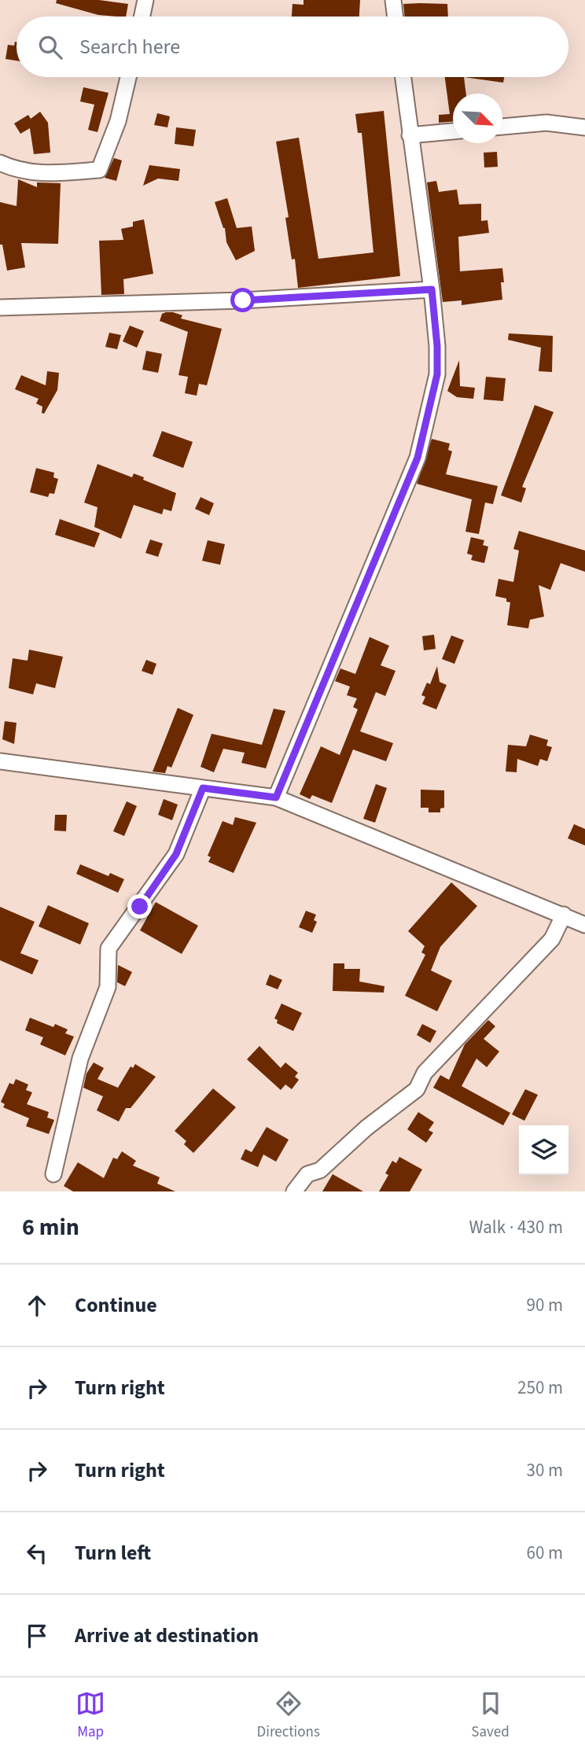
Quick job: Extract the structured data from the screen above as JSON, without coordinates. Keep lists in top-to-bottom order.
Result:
{
  "north": "bottom right",
  "page": {
    "search": "Search here",
    "heading": ["6 min", "Walk · 430 m"],
    "list": [
      ["Continue", "90 m"],
      ["Turn right", "250 m"],
      ["Turn right", "30 m"],
      ["Turn left", "60 m"],
      "Arrive at destination"
    ],
    "nav": ["Map", "Directions", "Saved"]
  }
}
